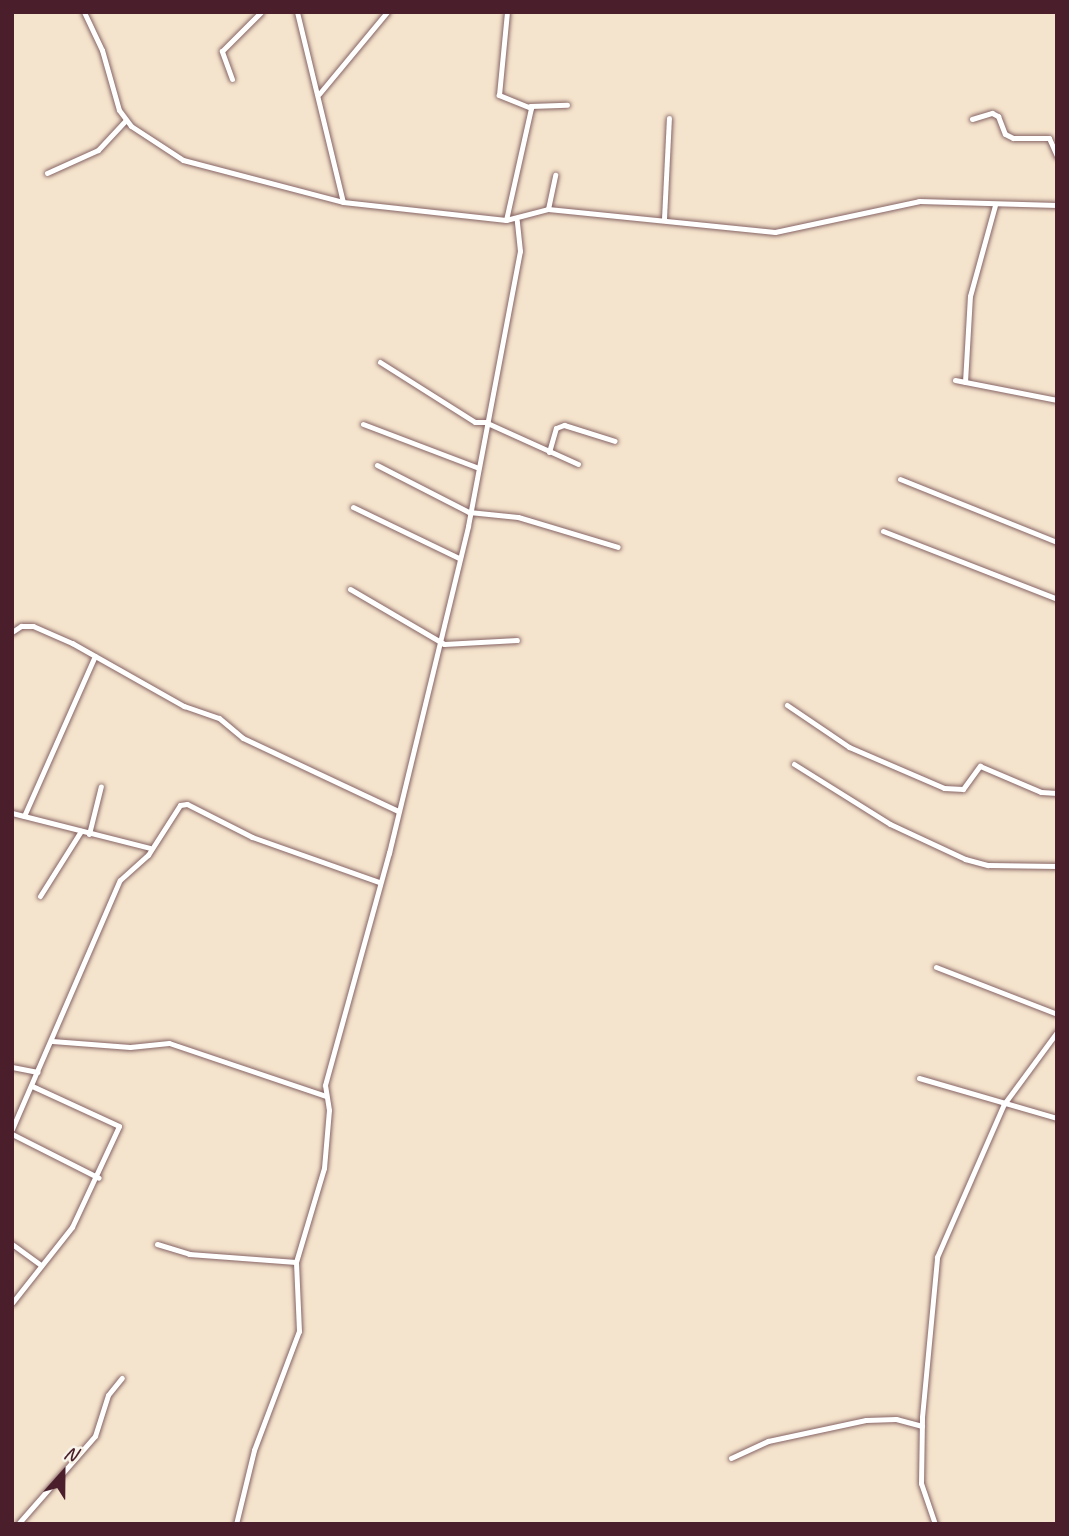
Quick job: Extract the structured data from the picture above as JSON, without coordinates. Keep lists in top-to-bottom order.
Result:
{
  "north": "top"
}
